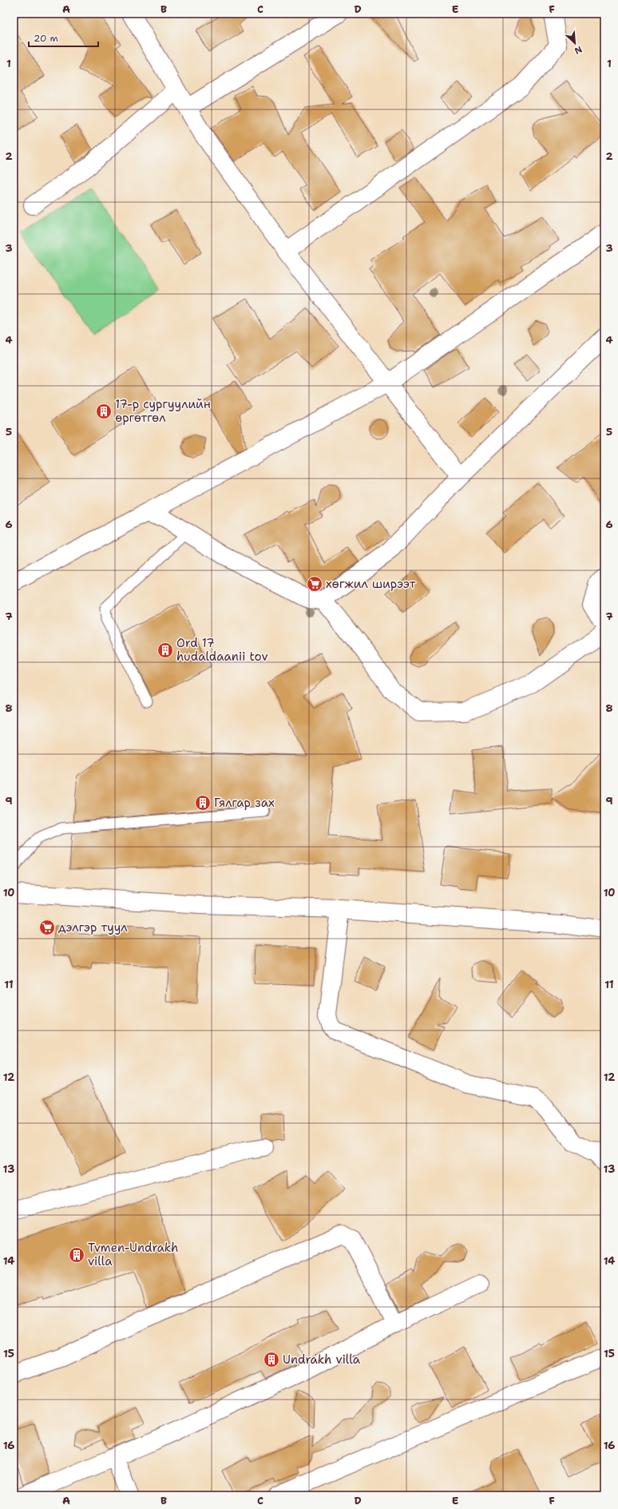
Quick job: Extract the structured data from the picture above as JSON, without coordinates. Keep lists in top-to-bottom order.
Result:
{
  "places": {
    "building": [
      "17-р сургуулийн өргөтгөл",
      "Ord 17 hudaldaanii tov",
      "Гялгар зах",
      "Tvmen-Undrakh villa",
      "Undrakh villa"
    ],
    "supermarket": ["хөгжил ширээт", "дэлгэр туул"]
  },
  "scale_bar": "20 m",
  "north": "bottom right",
  "grid": {
    "columns": [
      "A",
      "B",
      "C",
      "D",
      "E",
      "F"
    ],
    "rows": [
      "1",
      "2",
      "3",
      "4",
      "5",
      "6",
      "7",
      "8",
      "9",
      "10",
      "11",
      "12",
      "13",
      "14",
      "15",
      "16"
    ]
  }
}
